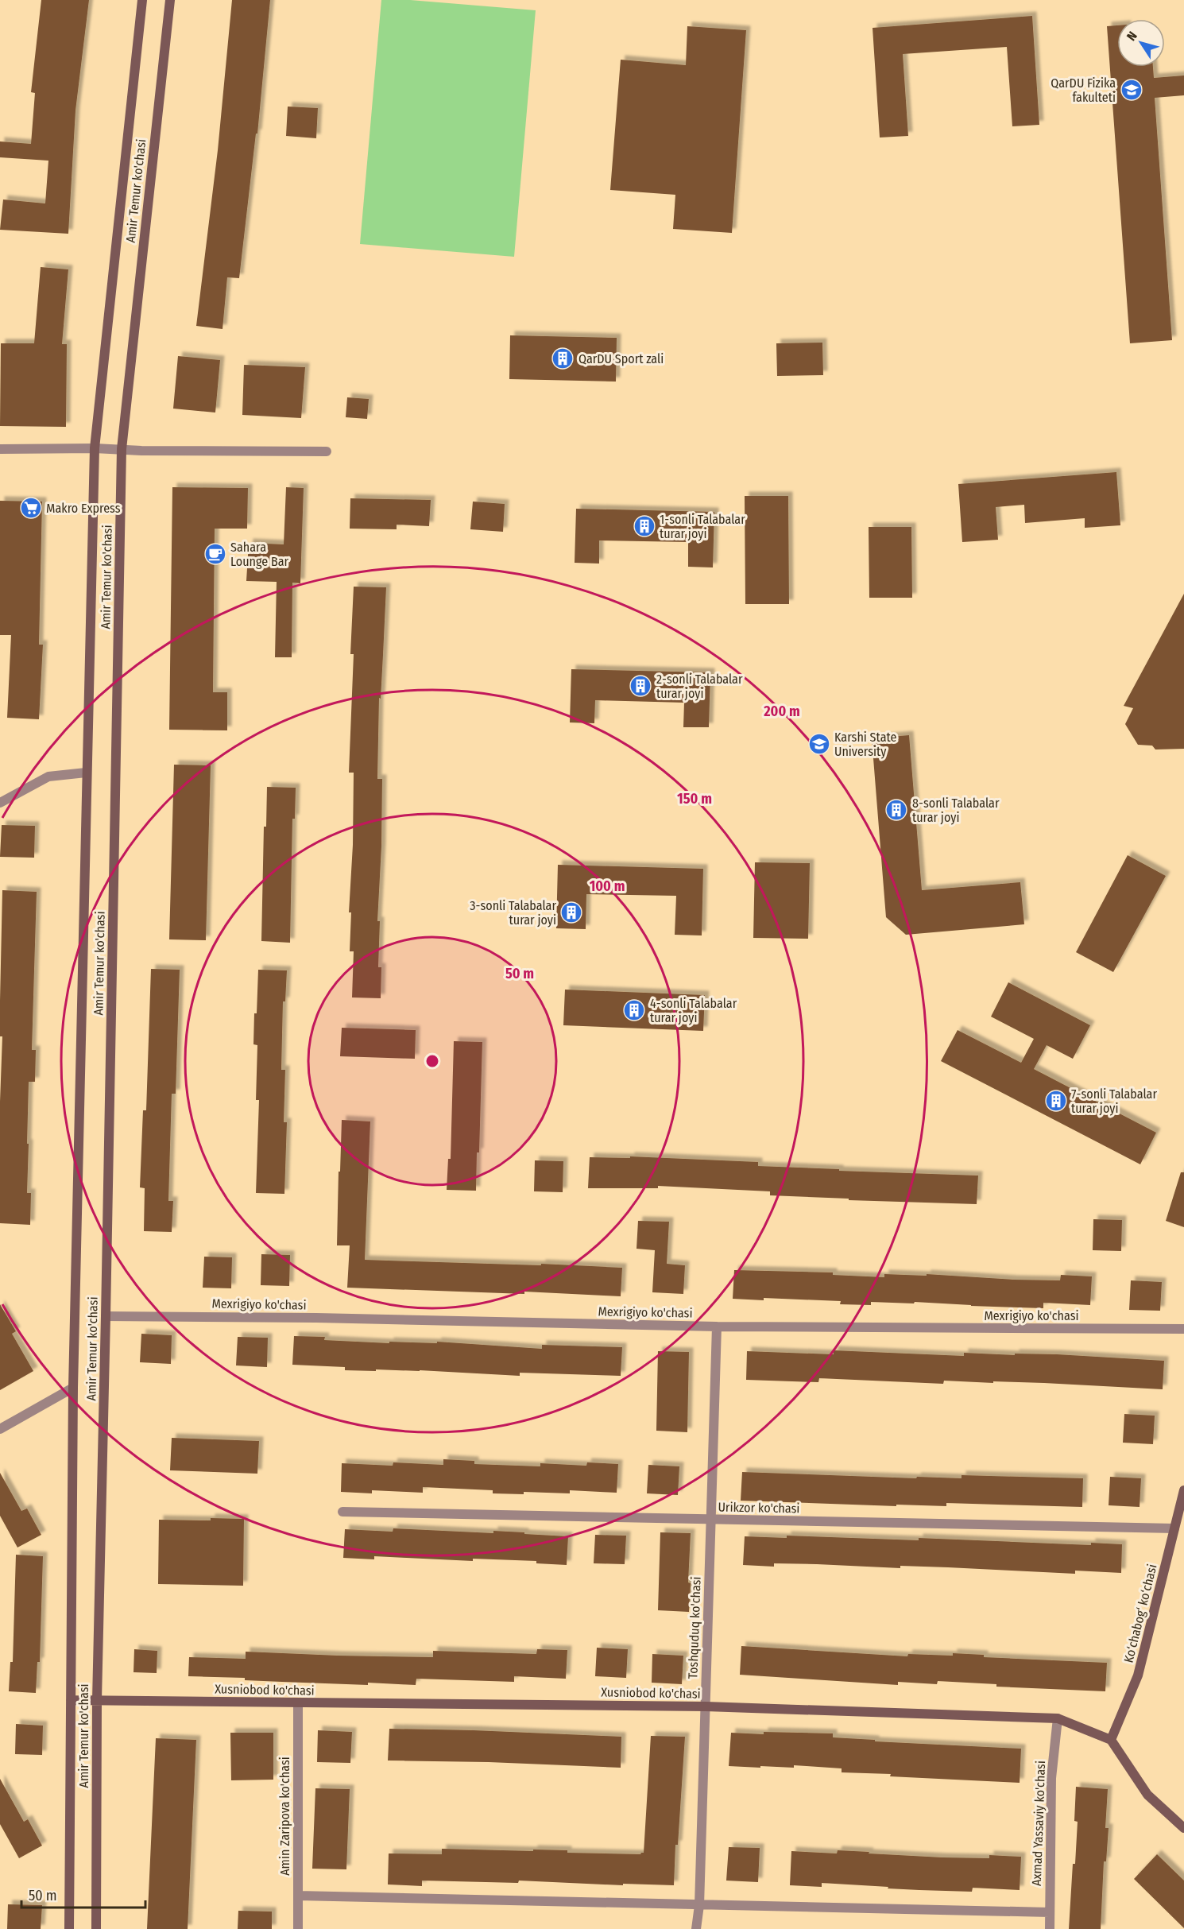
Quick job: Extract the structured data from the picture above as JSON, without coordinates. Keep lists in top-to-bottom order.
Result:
{
  "streets": {
    "main road": ["Amir Temur ko'chasi", "Ko‘chabog‘ ko‘chasi", "Xusniobod ko'chasi"],
    "street": [
      "Mexrigiyo ko'chasi",
      "Urikzor ko'chasi",
      "Toshquduq ko'chasi",
      "Amin Zaripova ko'chasi",
      "Axmad Yassaviy ko'chasi"
    ]
  },
  "crossings": [
    ["Amir Temur ko'chasi", "Mexrigiyo ko'chasi"],
    ["Amir Temur ko'chasi", "Xusniobod ko'chasi"],
    ["Mexrigiyo ko'chasi", "Toshquduq ko'chasi"],
    ["Urikzor ko'chasi", "Ko‘chabog‘ ko‘chasi"],
    ["Urikzor ko'chasi", "Toshquduq ko'chasi"],
    ["Ko‘chabog‘ ko‘chasi", "Xusniobod ko'chasi"],
    ["Toshquduq ko'chasi", "Xusniobod ko'chasi"],
    ["Xusniobod ko'chasi", "Amin Zaripova ko'chasi"],
    ["Xusniobod ko'chasi", "Axmad Yassaviy ko'chasi"]
  ],
  "places": {
    "school or university": ["QarDU Fizika fakulteti", "Karshi State University"],
    "building": [
      "QarDU Sport zali",
      "1-sonli Talabalar turar joyi",
      "2-sonli Talabalar turar joyi",
      "8-sonli Talabalar turar joyi",
      "3-sonli Talabalar turar joyi",
      "4-sonli Talabalar turar joyi",
      "7-sonli Talabalar turar joyi"
    ],
    "supermarket": ["Makro Express"],
    "cafe": ["Sahara Lounge Bar"]
  },
  "scale_bar": "50 m",
  "north": "top left",
  "rings": [
    "200 m",
    "150 m",
    "100 m",
    "50 m"
  ]
}
